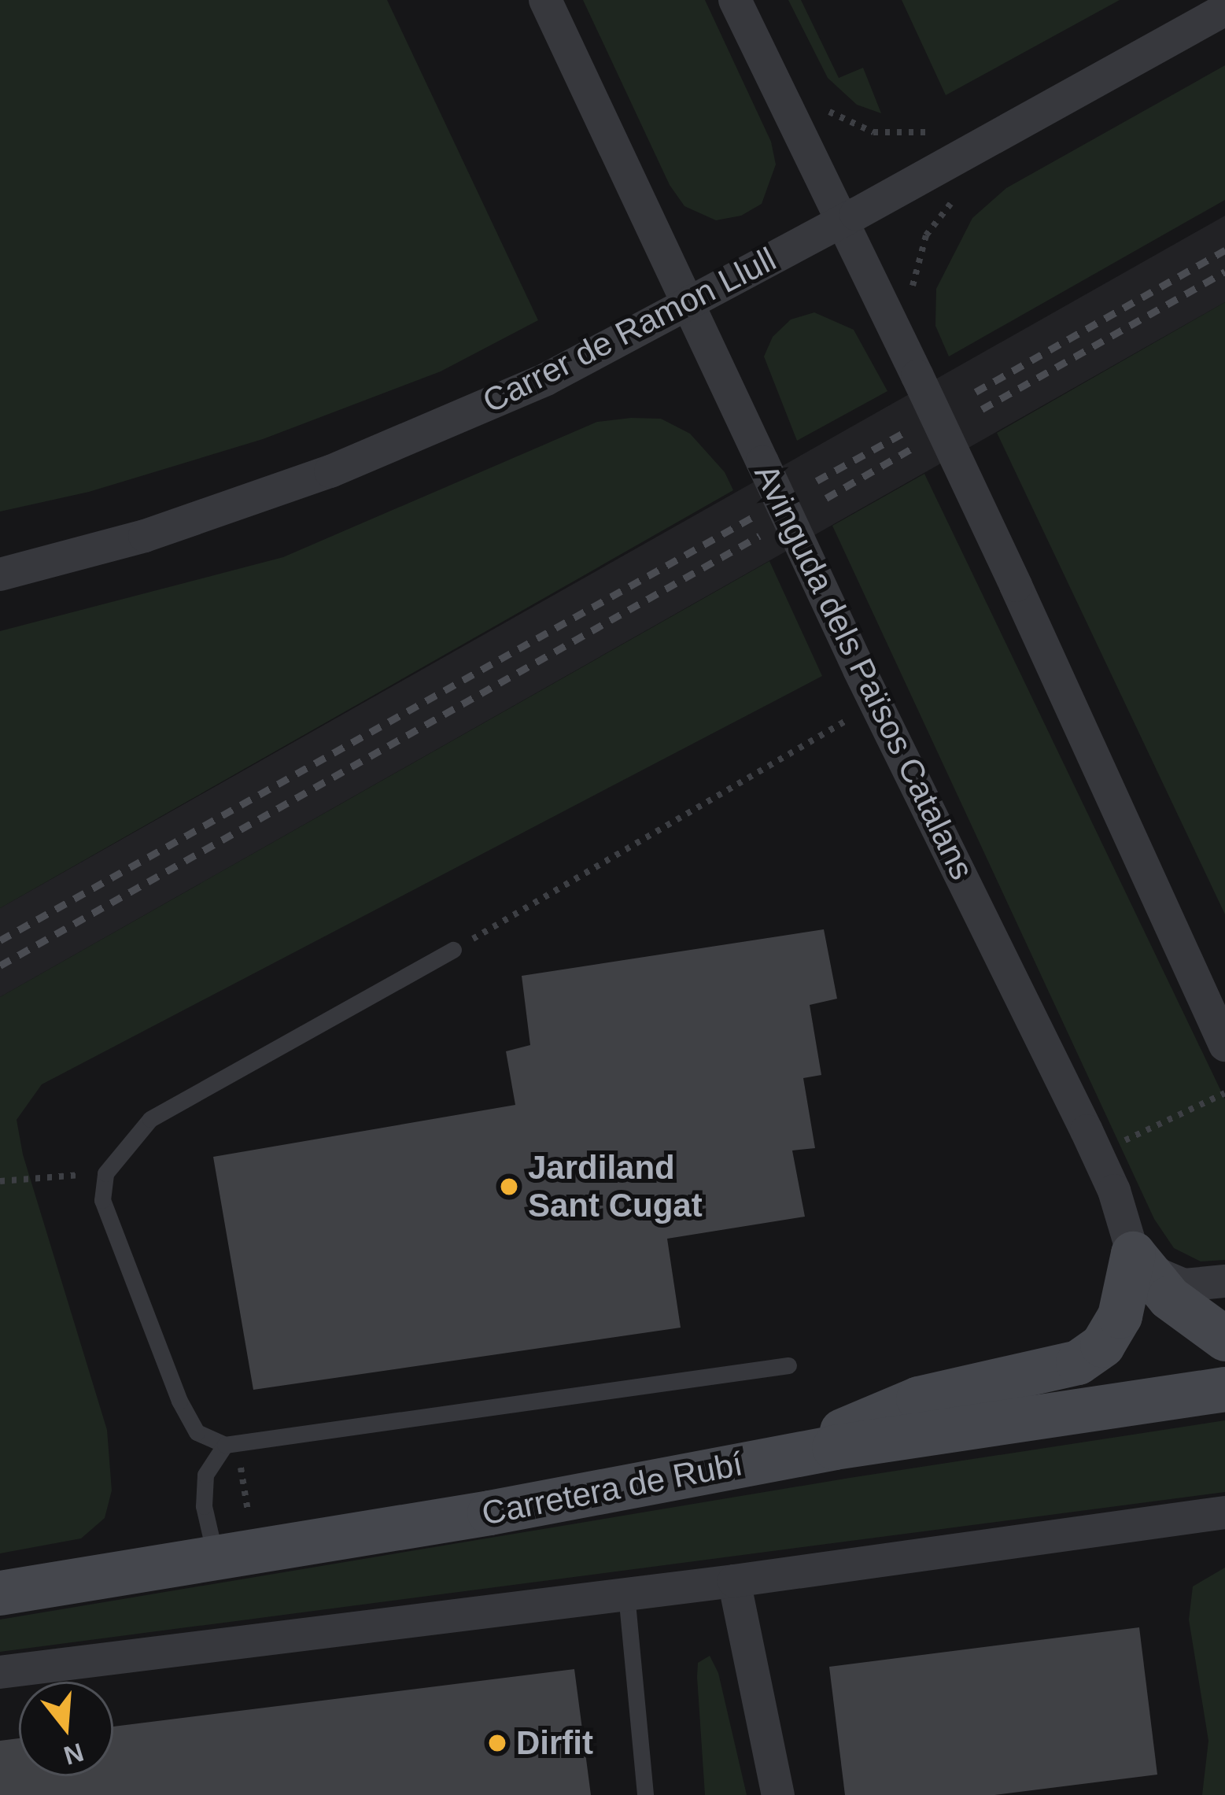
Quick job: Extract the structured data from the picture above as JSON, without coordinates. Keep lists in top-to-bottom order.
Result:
{
  "streets": {
    "main road": ["Carretera de Rubí"],
    "street": ["Carrer de Ramon Llull", "Avinguda dels Països Catalans"]
  },
  "crossings": [
    ["Carrer de Ramon Llull", "Avinguda dels Països Catalans"]
  ],
  "places": ["Jardiland Sant Cugat", "Dirfit"],
  "north": "bottom"
}
